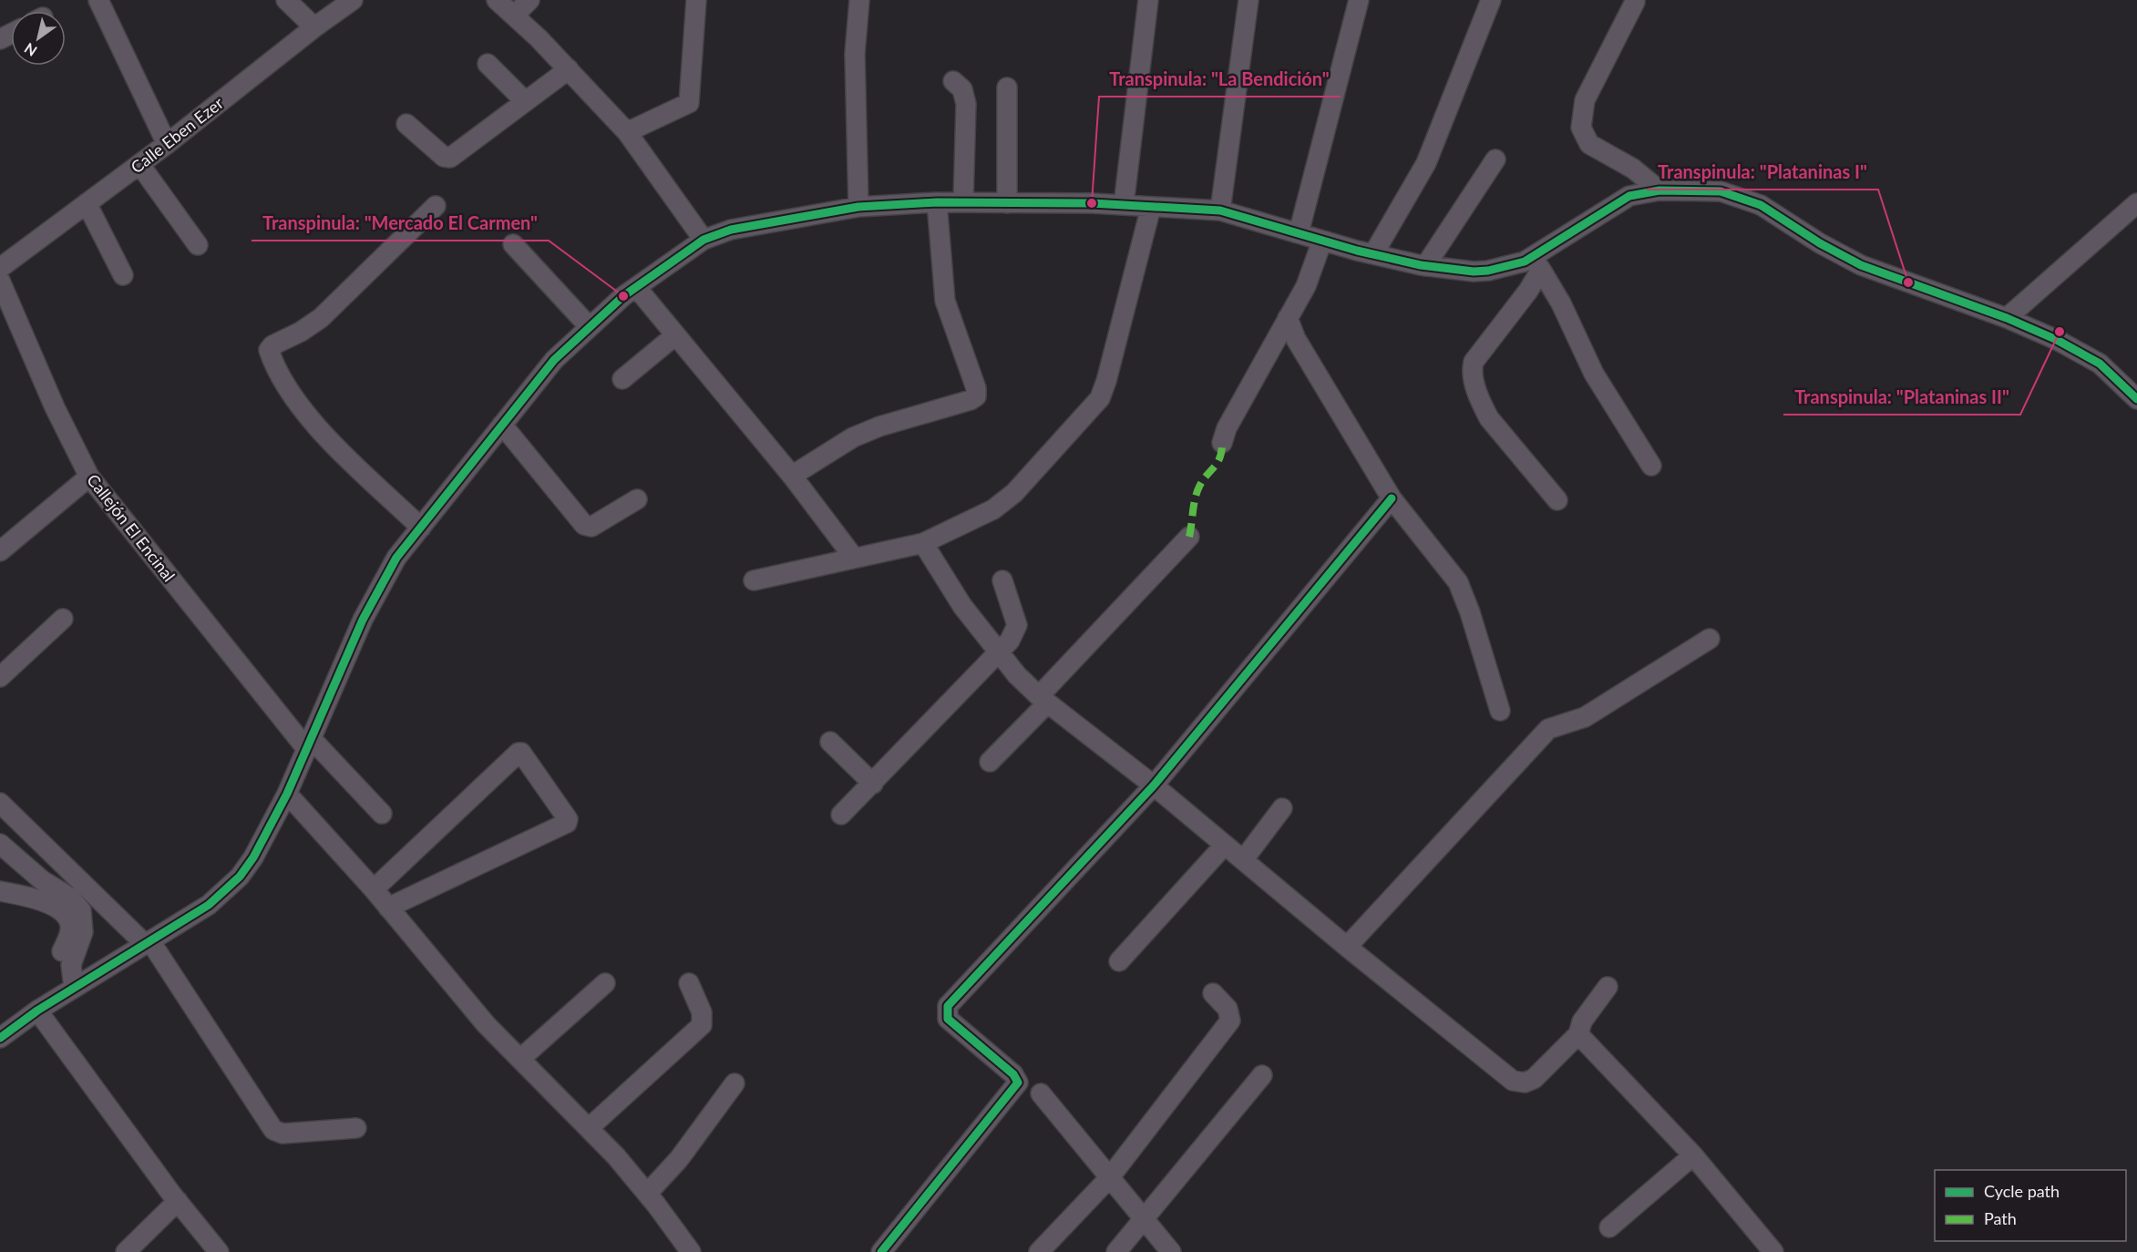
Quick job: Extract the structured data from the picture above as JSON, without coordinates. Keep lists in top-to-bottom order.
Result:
{
  "streets": {
    "street": ["Calle Eben Ezer", "Callejón El Encinal"]
  },
  "places": [
    "Transpinula: \"La Bendición\"",
    "Transpinula: \"Plataninas I\"",
    "Transpinula: \"Mercado El Carmen\"",
    "Transpinula: \"Plataninas II\""
  ],
  "legend": ["Cycle path", "Path"],
  "north": "bottom left"
}
